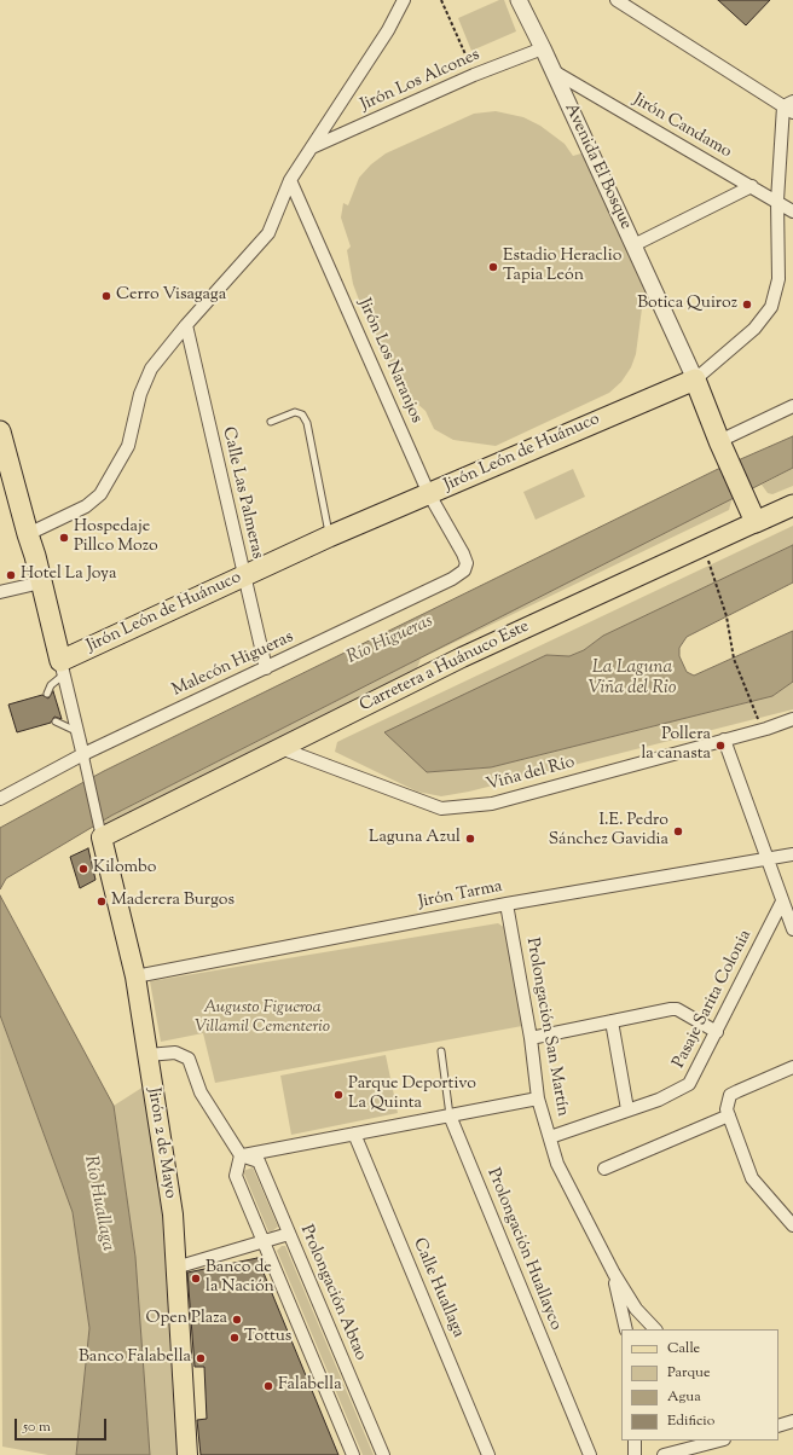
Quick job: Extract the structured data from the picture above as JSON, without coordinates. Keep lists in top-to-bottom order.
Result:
{
  "streets": {
    "highway": ["Avenida El Bosque", "Jirón León de Huánuco", "Carretera a Huánuco Este"],
    "main road": ["Jirón 2 de Mayo"],
    "street": [
      "Jirón Los Alcones",
      "Jirón Candamo",
      "Jirón Los Naranjos",
      "Calle Las Palmeras",
      "Malecón Higueras",
      "Viña del Río",
      "Jirón Tarma",
      "Pasaje Sarita Colonia",
      "Prolongación San Martín",
      "Prolongación Huallayco",
      "Calle Huallaga",
      "Prolongación Abtao"
    ]
  },
  "crossings": [
    ["Jirón Los Alcones", "Avenida El Bosque"],
    ["Jirón Candamo", "Avenida El Bosque"],
    ["Jirón Candamo", "Jirón León de Huánuco"],
    ["Avenida El Bosque", "Jirón León de Huánuco"],
    ["Avenida El Bosque", "Carretera a Huánuco Este"],
    ["Jirón Los Naranjos", "Jirón León de Huánuco"],
    ["Jirón Los Naranjos", "Malecón Higueras"],
    ["Jirón León de Huánuco", "Calle Las Palmeras"],
    ["Calle Las Palmeras", "Malecón Higueras"],
    ["Carretera a Huánuco Este", "Viña del Río"],
    ["Carretera a Huánuco Este", "Jirón 2 de Mayo"],
    ["Jirón Tarma", "Prolongación San Martín"],
    ["Jirón Tarma", "Jirón 2 de Mayo"],
    ["Pasaje Sarita Colonia", "Prolongación San Martín"],
    ["Jirón 2 de Mayo", "Prolongación Abtao"]
  ],
  "water": ["Río Higueras", "La Laguna Viña del Rio", "Río Huallaga"],
  "parks": ["Augusto Figueroa Villamil Cementerio"],
  "places": [
    "Estadio Heraclio Tapia León",
    "Cerro Visagaga",
    "Botica Quiroz",
    "Hospedaje Pillco Mozo",
    "Hotel La Joya",
    "Pollera la canasta",
    "I.E. Pedro Sánchez Gavidia",
    "Laguna Azul",
    "Kilombo",
    "Maderera Burgos",
    "Parque Deportivo La Quinta",
    "Banco de la Nación",
    "Open Plaza",
    "Tottus",
    "Banco Falabella",
    "Falabella"
  ],
  "legend": [
    "Calle",
    "Parque",
    "Agua",
    "Edificio"
  ],
  "scale_bar": "50 m"
}
